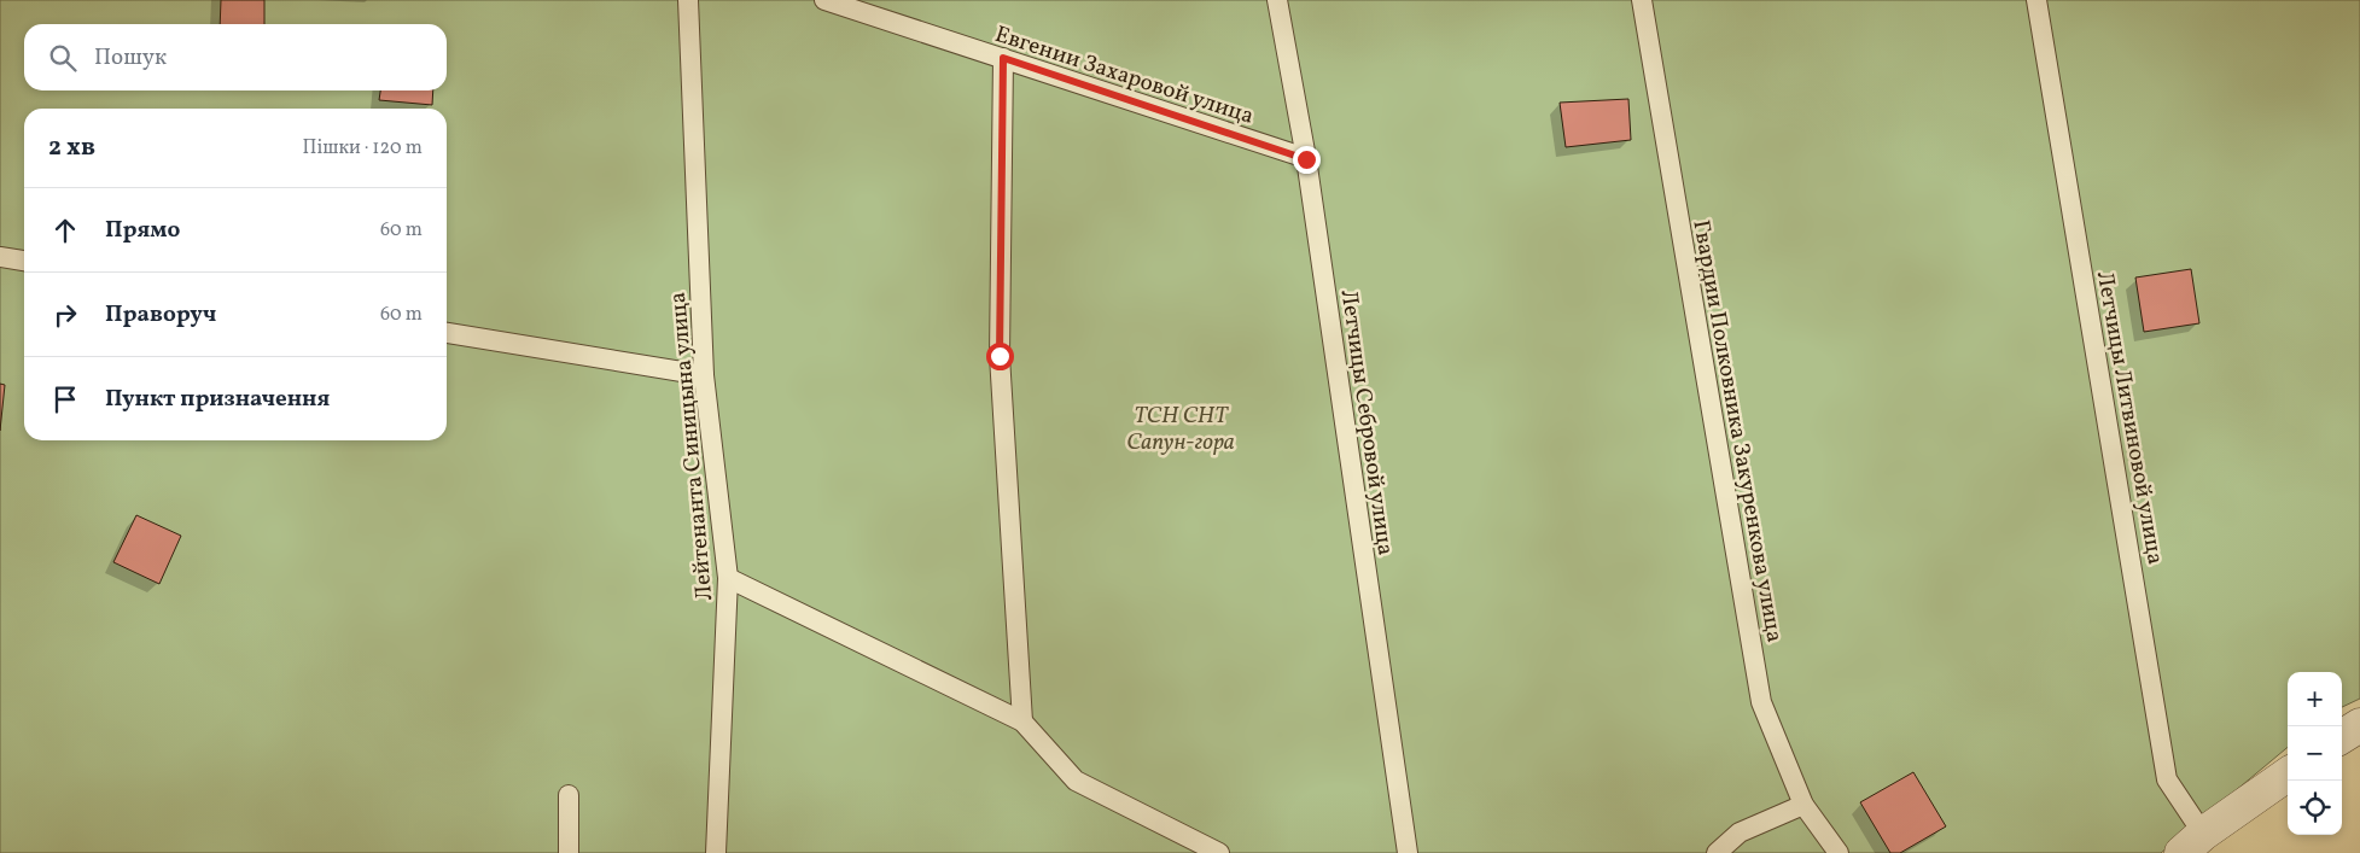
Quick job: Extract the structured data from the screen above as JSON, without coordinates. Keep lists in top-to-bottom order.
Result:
{
  "streets": {
    "lane": [
      "Евгении Захаровой улица",
      "Летчицы Литвиновой улица",
      "Летчицы Себровой улица",
      "Гвардии Полковника Закуренкова улица",
      "Лейтенанта Синицына улица"
    ]
  },
  "crossings": [
    ["Евгении Захаровой улица", "Летчицы Себровой улица"]
  ],
  "parks": ["ТСН СНТ Сапун-гора"],
  "page": {
    "search": "Пошук",
    "heading": ["2 хв", "Пішки · 120 m"],
    "list": [
      ["Прямо", "60 m"],
      ["Праворуч", "60 m"],
      "Пункт призначення"
    ],
    "map_buttons": ["+", "−"]
  }
}
